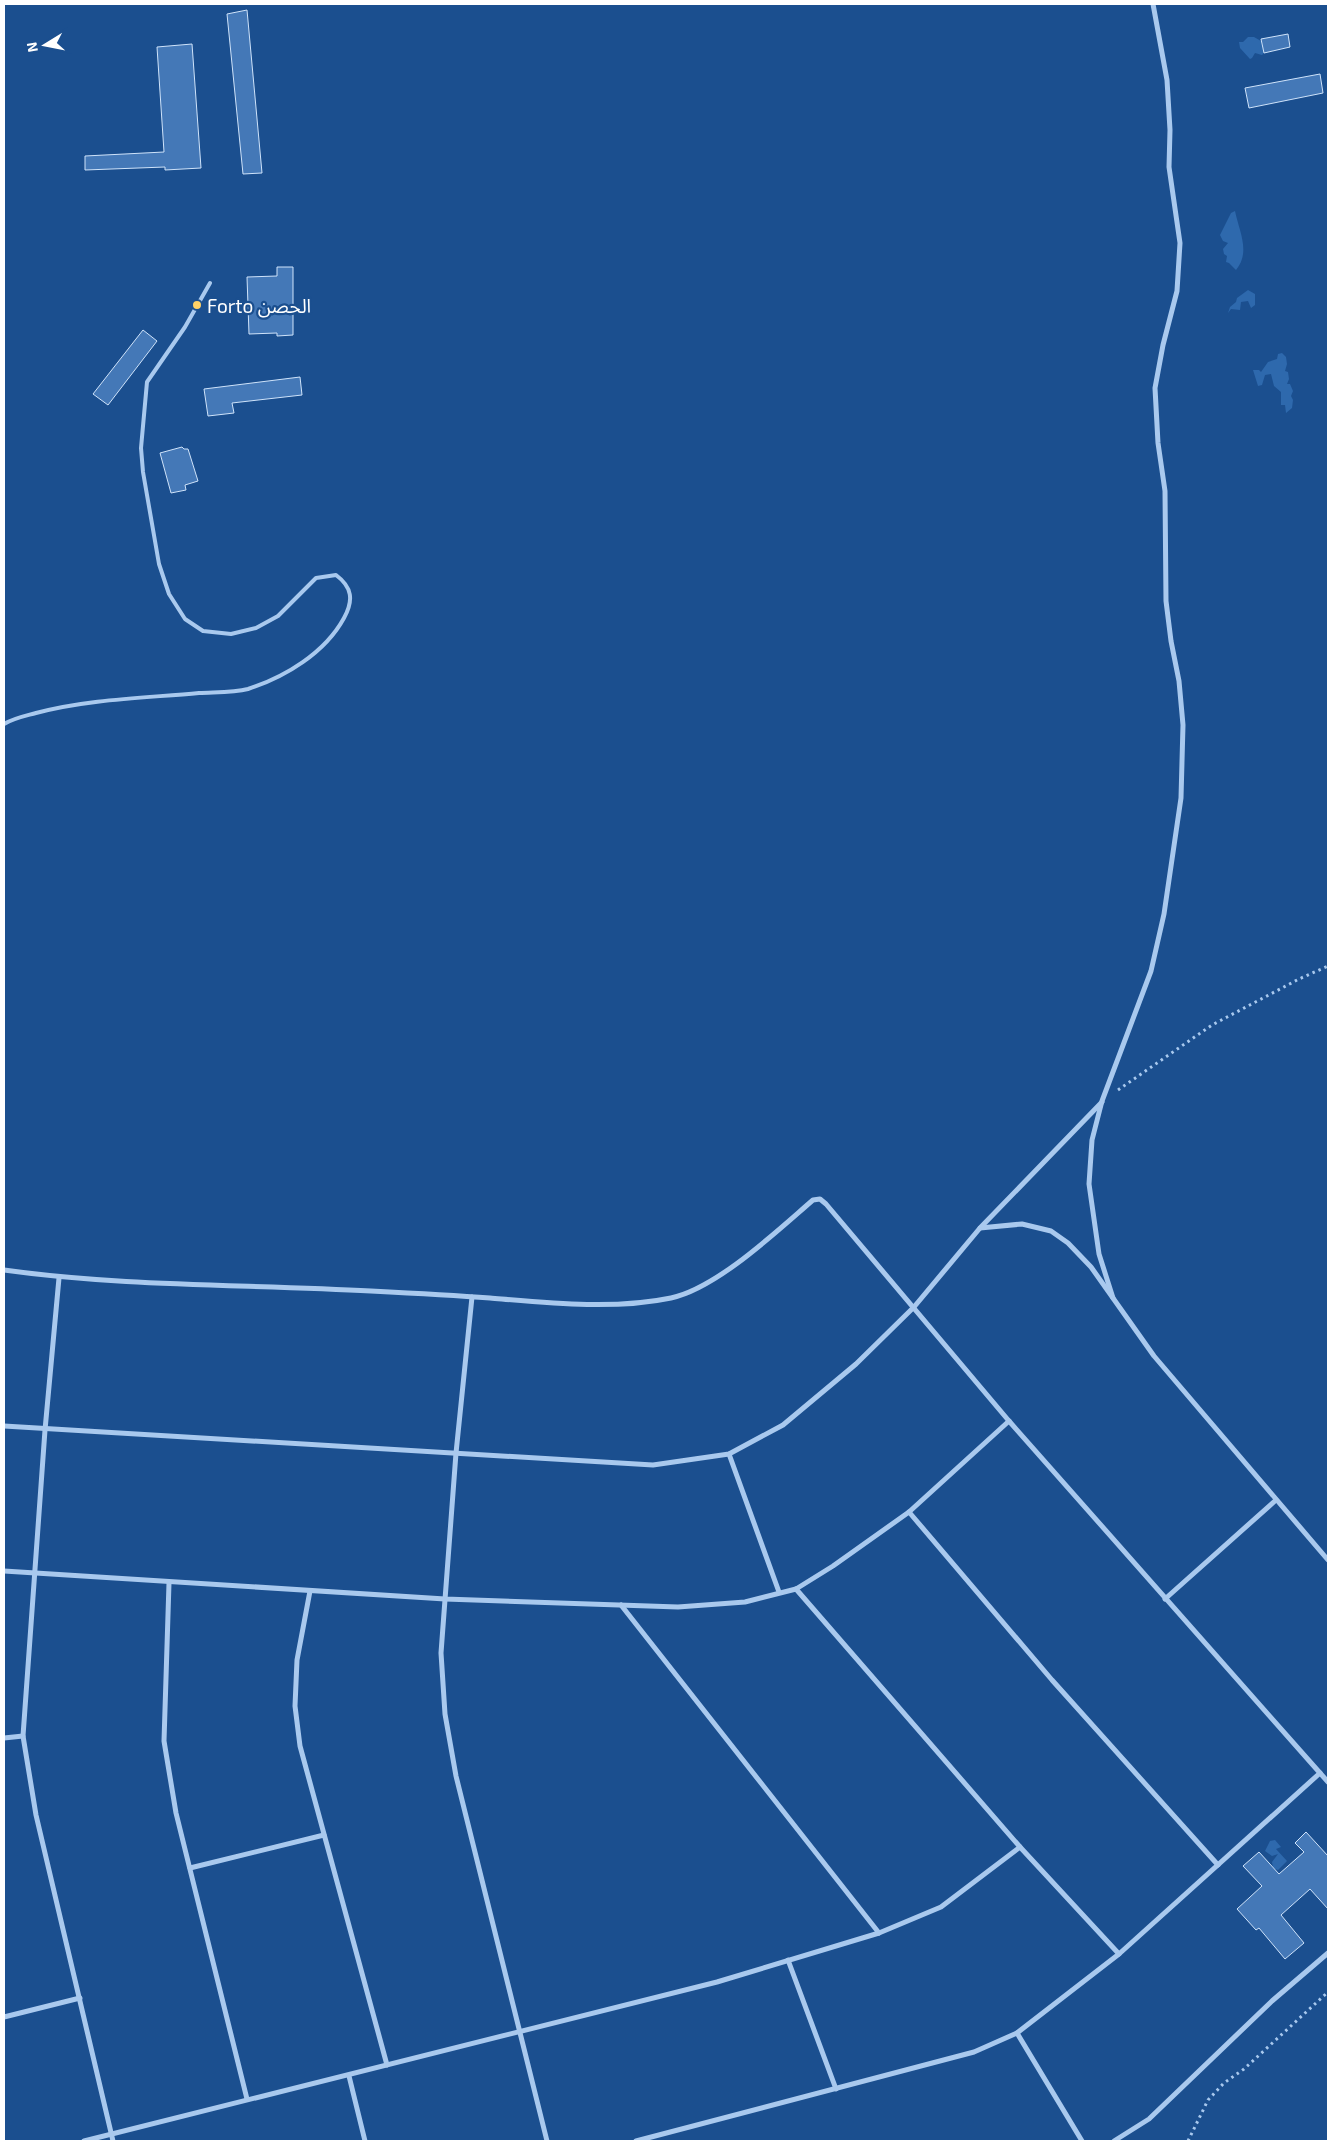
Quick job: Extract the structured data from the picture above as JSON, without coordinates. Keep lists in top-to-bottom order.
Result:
{
  "places": ["Forto الحصن"],
  "north": "left"
}
